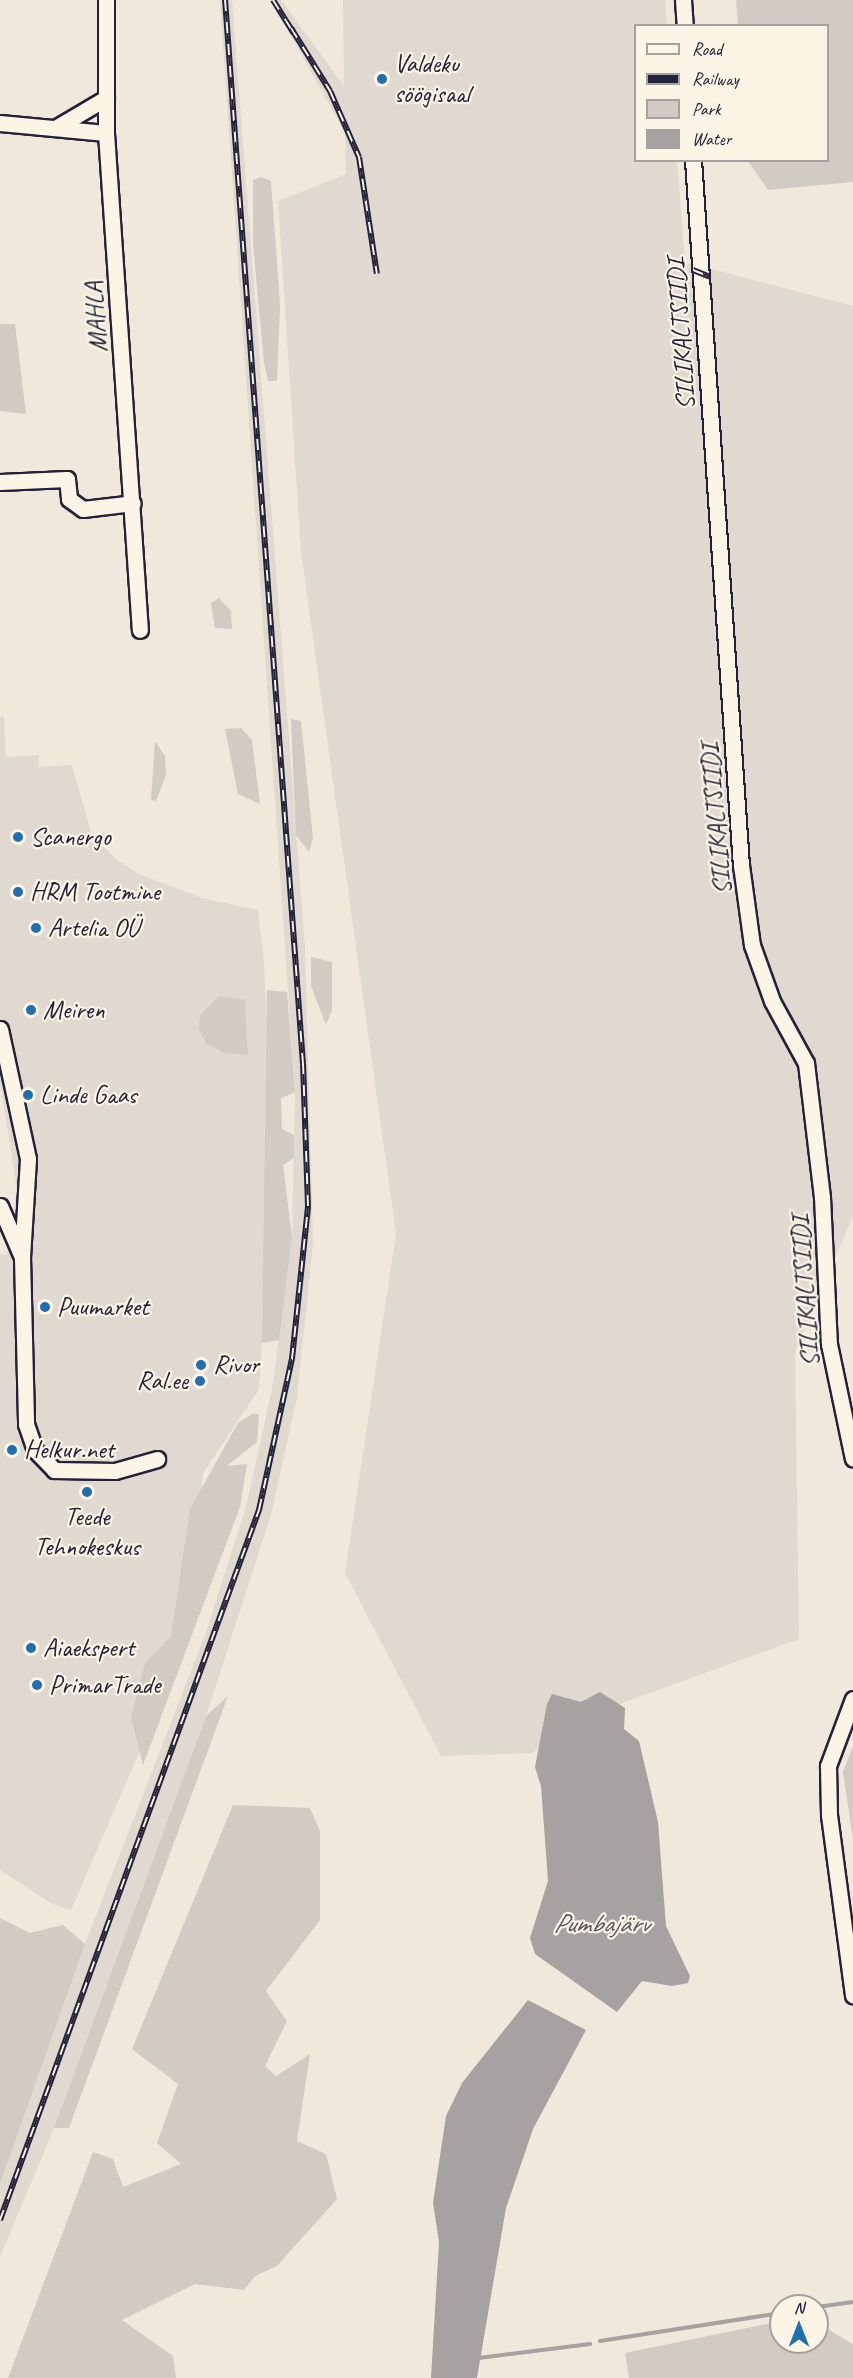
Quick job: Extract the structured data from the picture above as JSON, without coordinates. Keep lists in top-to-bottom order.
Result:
{
  "streets": {
    "street": ["MAHLA", "SILIKALTSIIDI"]
  },
  "water": ["Pumbajärv"],
  "places": [
    "Valdeku söögisaal",
    "Scanergo",
    "HRM Tootmine",
    "Artelia OÜ",
    "Meiren",
    "Linde Gaas",
    "Puumarket",
    "Rivor",
    "Ral.ee",
    "Helkur.net",
    "Teede Tehnokeskus",
    "Aiaekspert",
    "PrimarTrade"
  ],
  "legend": [
    "Road",
    "Railway",
    "Park",
    "Water"
  ],
  "north": "top"
}
